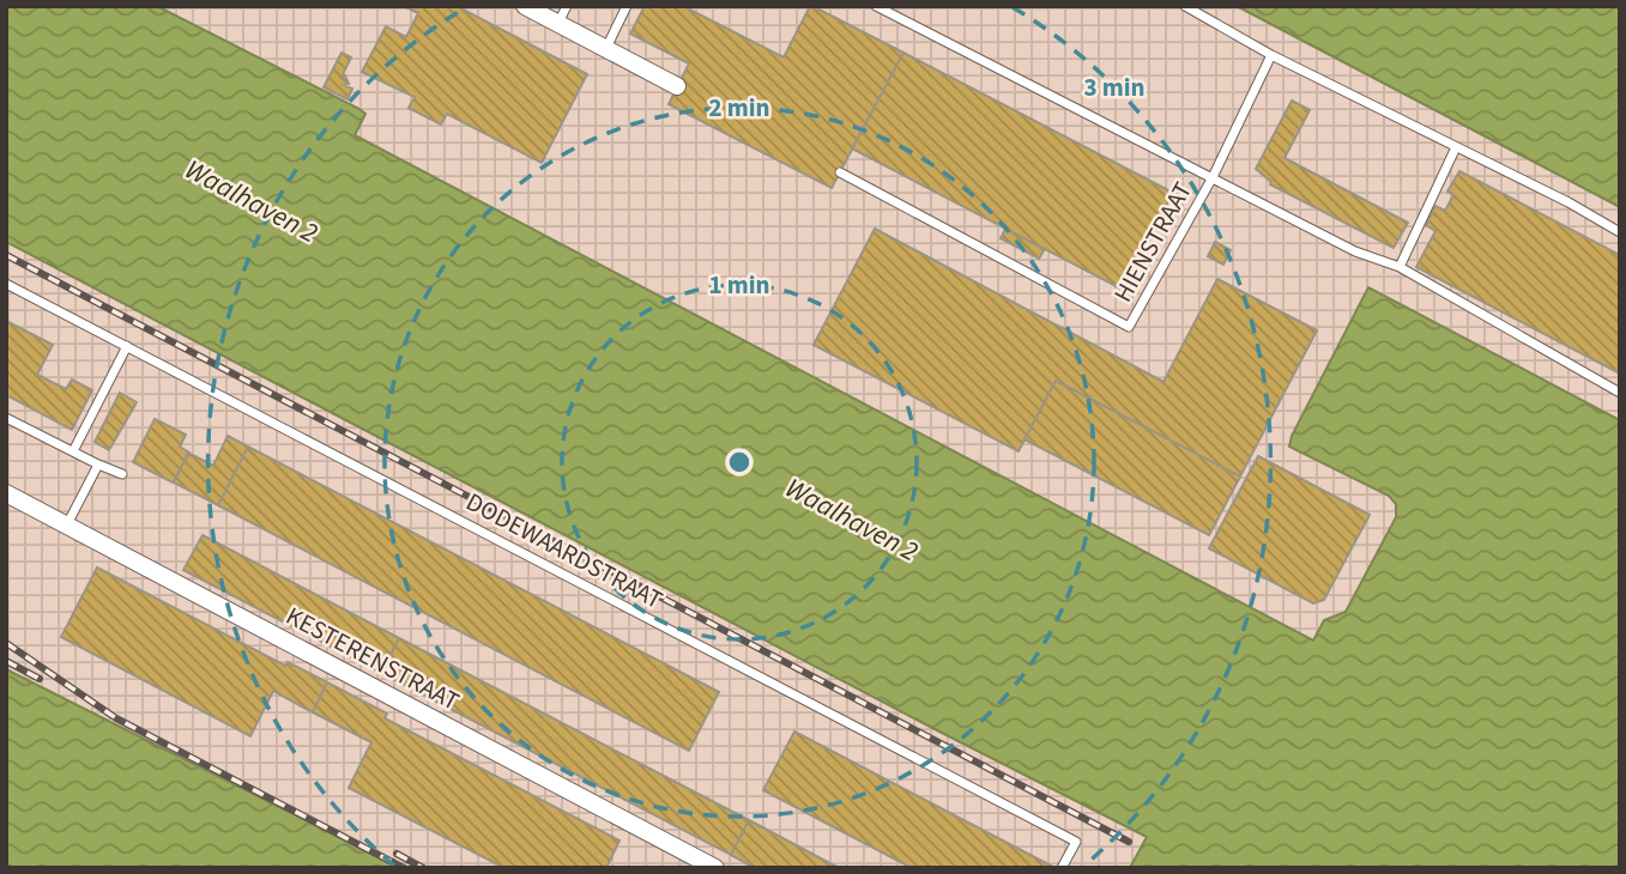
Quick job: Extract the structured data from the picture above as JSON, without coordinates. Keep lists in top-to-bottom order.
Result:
{
  "streets": {
    "street": ["KESTERENSTRAAT"],
    "lane": ["HIENSTRAAT", "DODEWAARDSTRAAT"]
  },
  "water": ["Waalhaven 2"],
  "rings": ["3 min", "2 min", "1 min"]
}
